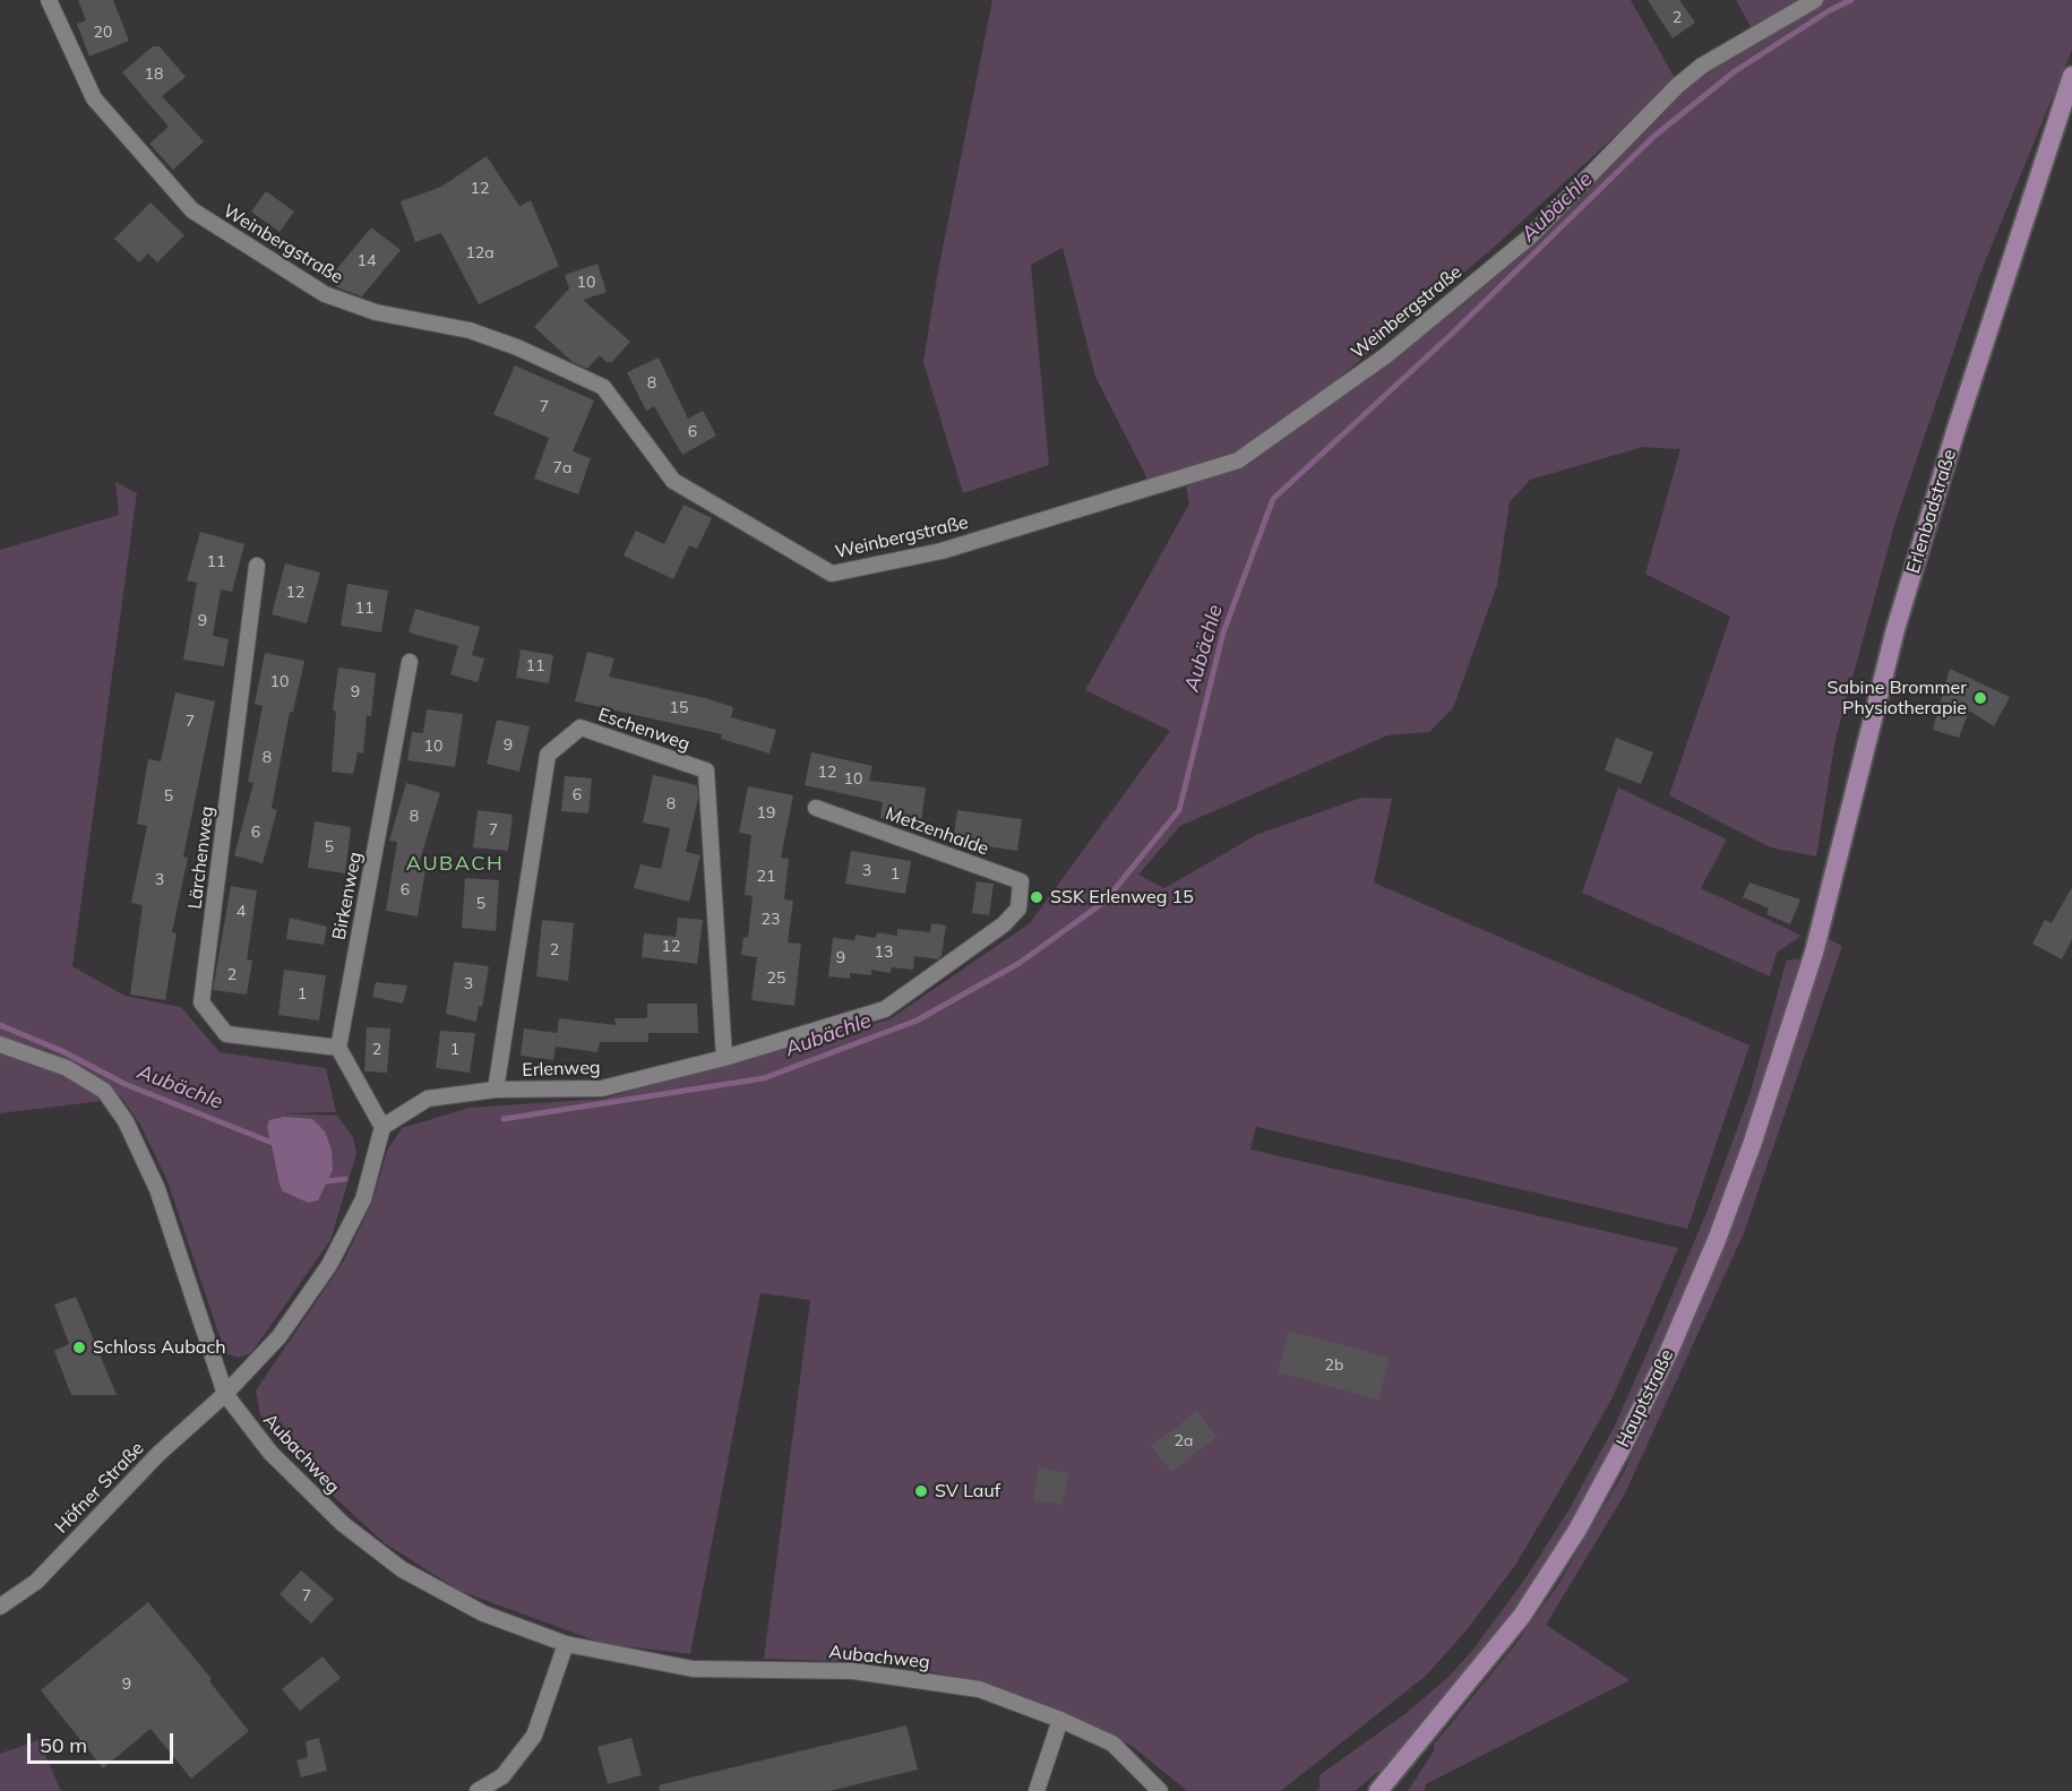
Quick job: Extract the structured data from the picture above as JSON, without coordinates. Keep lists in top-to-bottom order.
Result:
{
  "streets": {
    "main road": ["Erlenbadstraße", "Hauptstraße"],
    "street": [
      "Weinbergstraße",
      "Eschenweg",
      "Metzenhalde",
      "Lärchenweg",
      "Birkenweg",
      "Erlenweg",
      "Aubachweg",
      "Höfner Straße"
    ]
  },
  "crossings": [
    ["Erlenbadstraße", "Hauptstraße"],
    ["Eschenweg", "Erlenweg"],
    ["Metzenhalde", "Erlenweg"],
    ["Lärchenweg", "Birkenweg"],
    ["Aubachweg", "Höfner Straße"]
  ],
  "districts": ["AUBACH"],
  "water": ["Aubächle"],
  "places": [
    "Sabine Brommer Physiotherapie",
    "SSK Erlenweg 15",
    "Schloss Aubach",
    "SV Lauf"
  ],
  "house_numbers": [
    "2",
    "20",
    "18",
    "12",
    "12a",
    "14",
    "10",
    "8",
    "7",
    "6",
    "7a",
    "11",
    "12",
    "11",
    "9",
    "11",
    "10",
    "9",
    "15",
    "7",
    "9",
    "10",
    "8",
    "12",
    "10",
    "6",
    "5",
    "8",
    "19",
    "8",
    "7",
    "6",
    "5",
    "3",
    "1",
    "21",
    "3",
    "6",
    "5",
    "4",
    "23",
    "12",
    "2",
    "13",
    "9",
    "2",
    "25",
    "3",
    "1",
    "2",
    "1",
    "2b",
    "2a",
    "7",
    "9"
  ],
  "scale_bar": "50 m"
}
